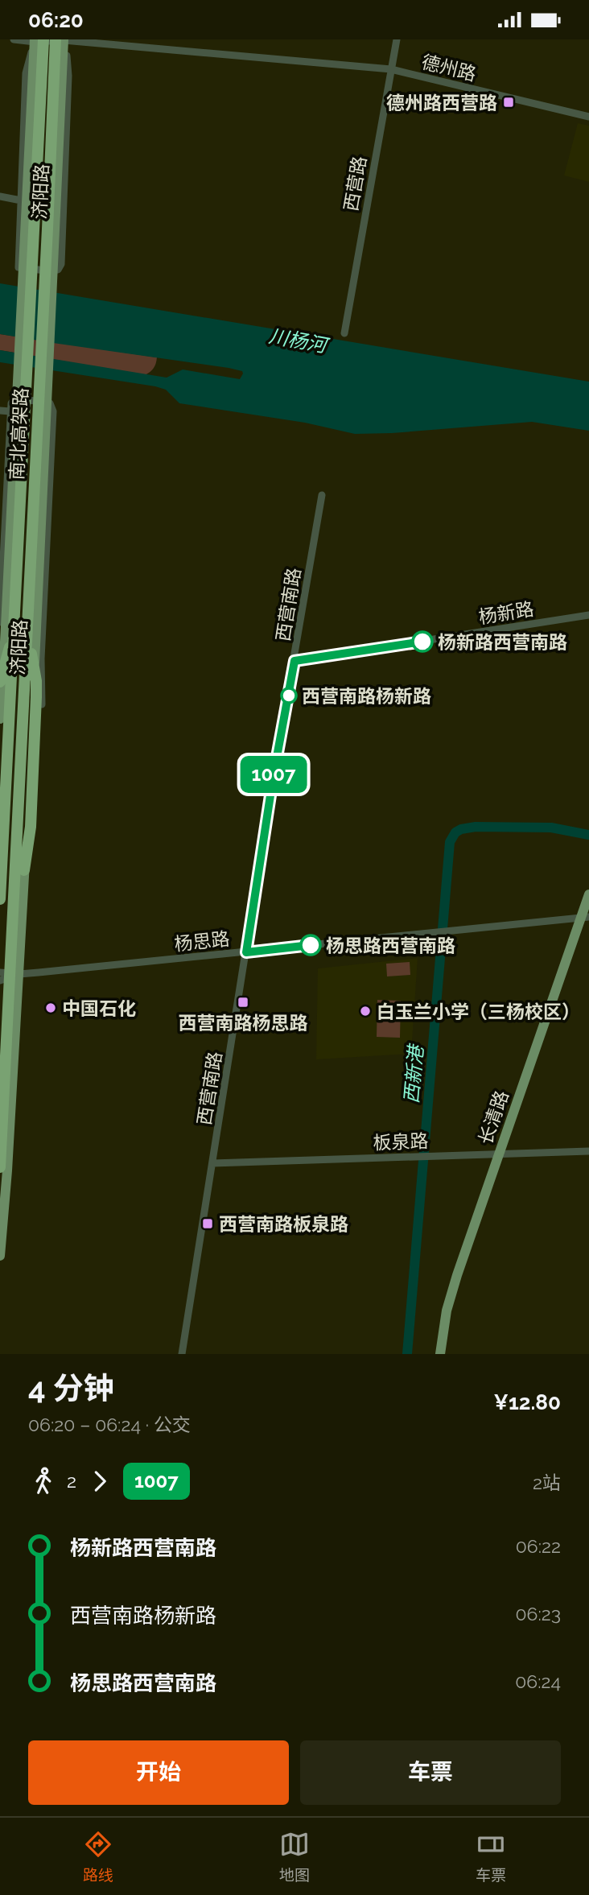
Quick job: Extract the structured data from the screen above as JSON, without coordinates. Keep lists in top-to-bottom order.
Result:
{
  "streets": {
    "highway": ["南北高架路"],
    "main road": ["济阳路", "长清路"],
    "street": [
      "德州路",
      "西营路",
      "西营南路",
      "杨新路",
      "杨思路",
      "板泉路"
    ]
  },
  "crossings": [
    ["德州路", "西营路"],
    ["德州路", "济阳路"],
    ["德州路", "南北高架路"],
    ["济阳路", "南北高架路"],
    ["济阳路", "杨思路"],
    ["西营南路", "杨新路"],
    ["西营南路", "杨思路"],
    ["西营南路", "板泉路"],
    ["杨思路", "长清路"],
    ["长清路", "板泉路"]
  ],
  "water": ["川杨河", "西新港"],
  "places": {
    "transit": ["德州路西营路", "西营南路杨思路", "西营南路板泉路"],
    "other": [
      "杨新路西营南路",
      "西营南路杨新路",
      "杨思路西营南路",
      "中国石化",
      "白玉兰小学（三杨校区）"
    ]
  },
  "lines": ["bus line 1007"],
  "page": {
    "status": "06:20",
    "on_map": "1007",
    "heading": ["4 分钟", "06:20 – 06:24 · 公交", "¥12.80"],
    "legs": ["2", "1007", "2站"],
    "list": [
      {
        "name": "杨新路西营南路",
        "value": "06:22"
      },
      {
        "name": "西营南路杨新路",
        "value": "06:23"
      },
      {
        "name": "杨思路西营南路",
        "value": "06:24"
      }
    ],
    "buttons": ["开始", "车票"],
    "tabs": ["路线", "地图", "车票"]
  }
}
